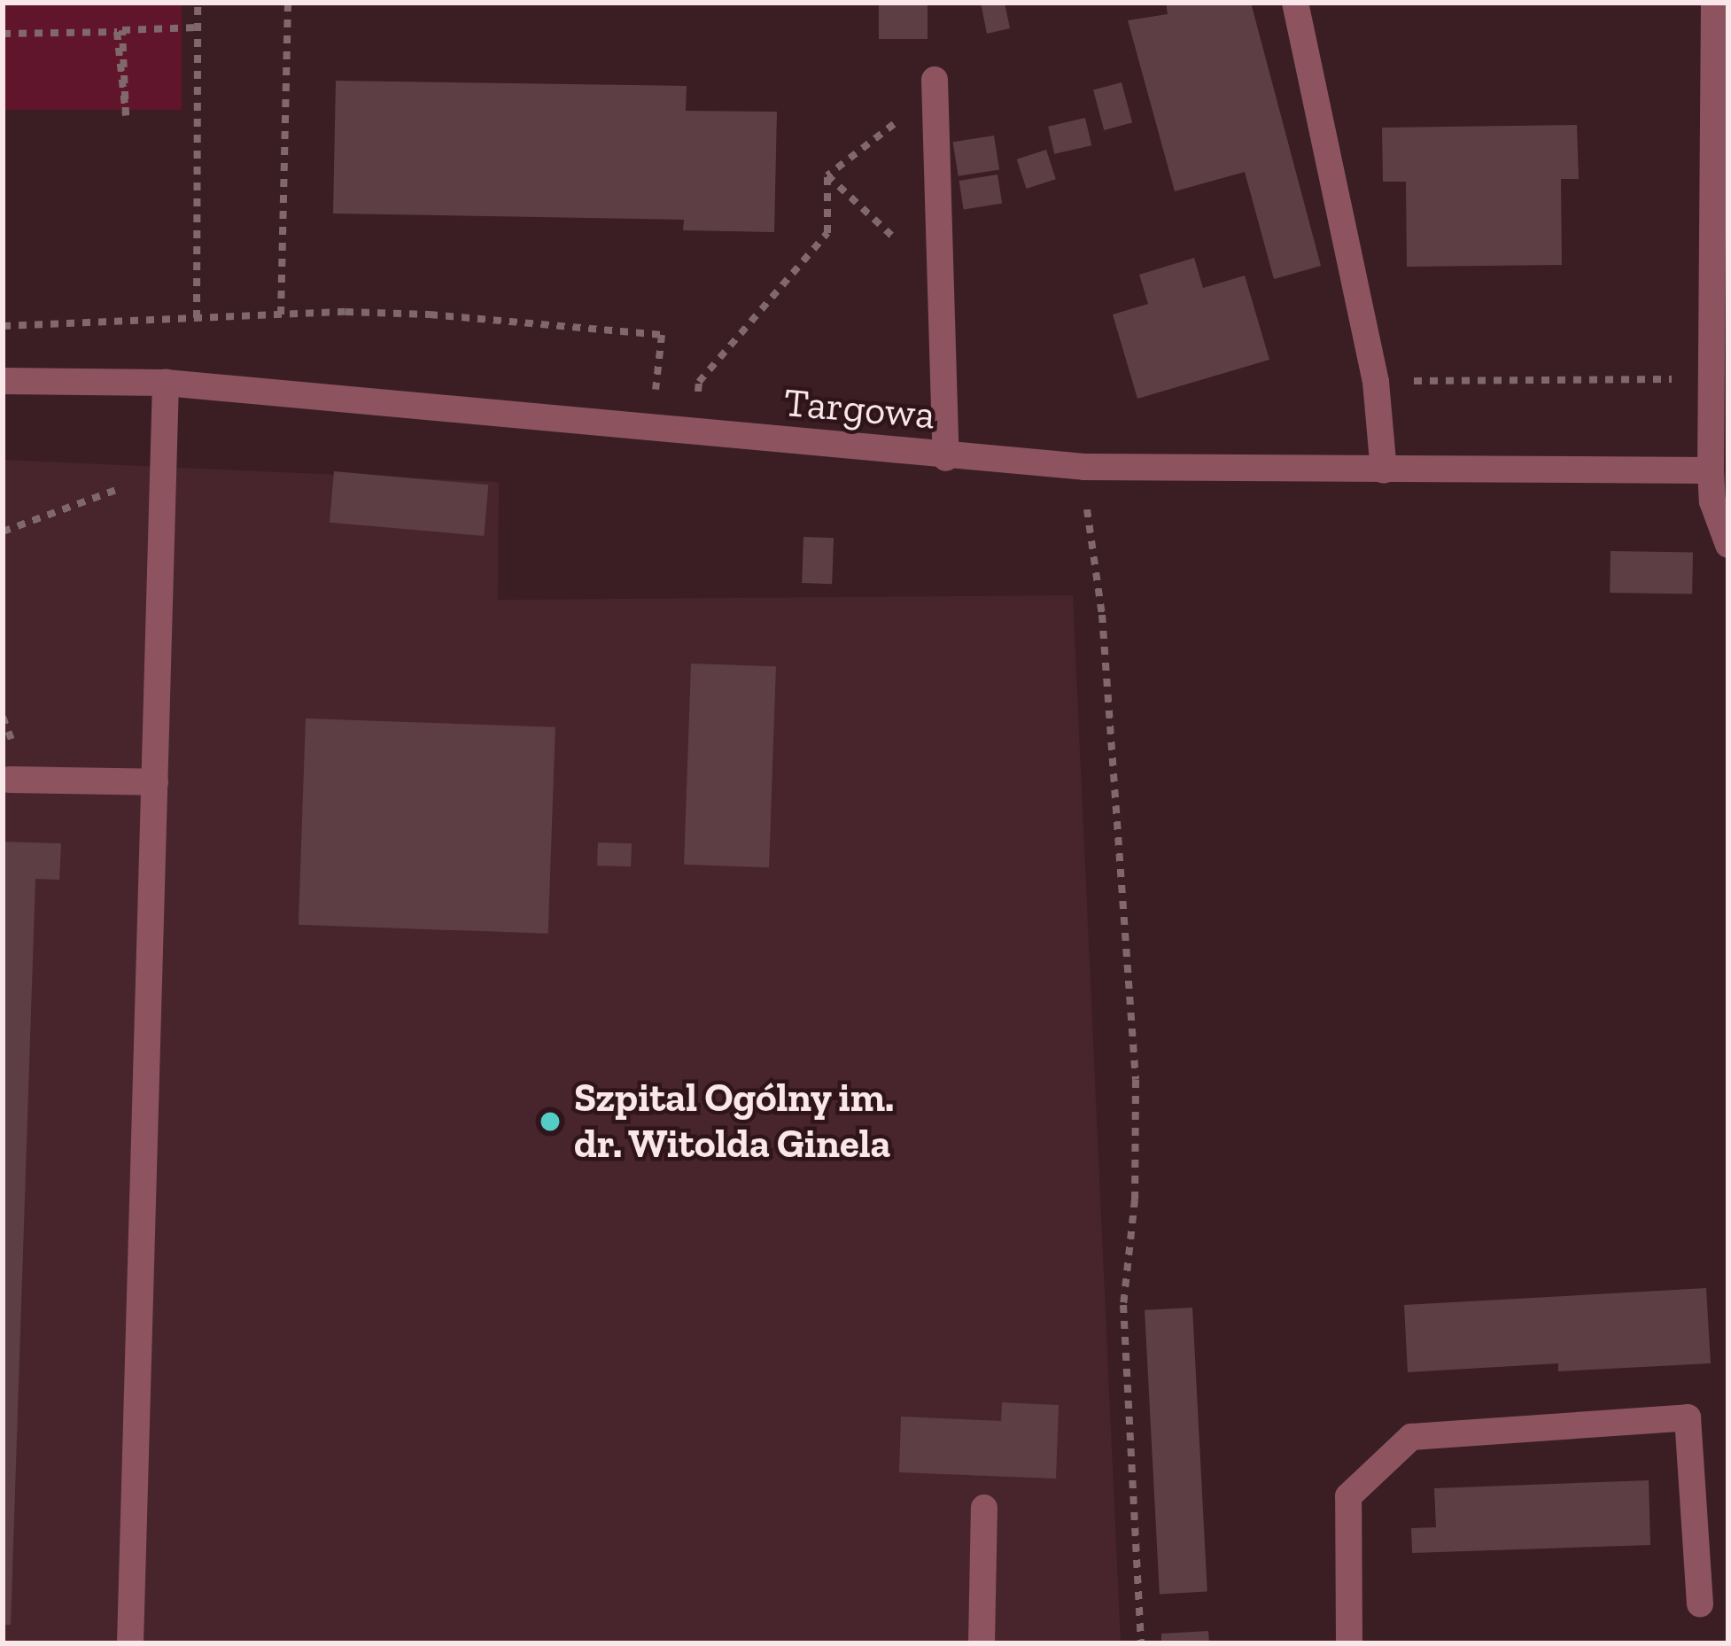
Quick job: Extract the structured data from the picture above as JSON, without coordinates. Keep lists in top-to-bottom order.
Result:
{
  "streets": {
    "street": ["Targowa"]
  },
  "places": ["Szpital Ogólny im. dr. Witolda Ginela"]
}
